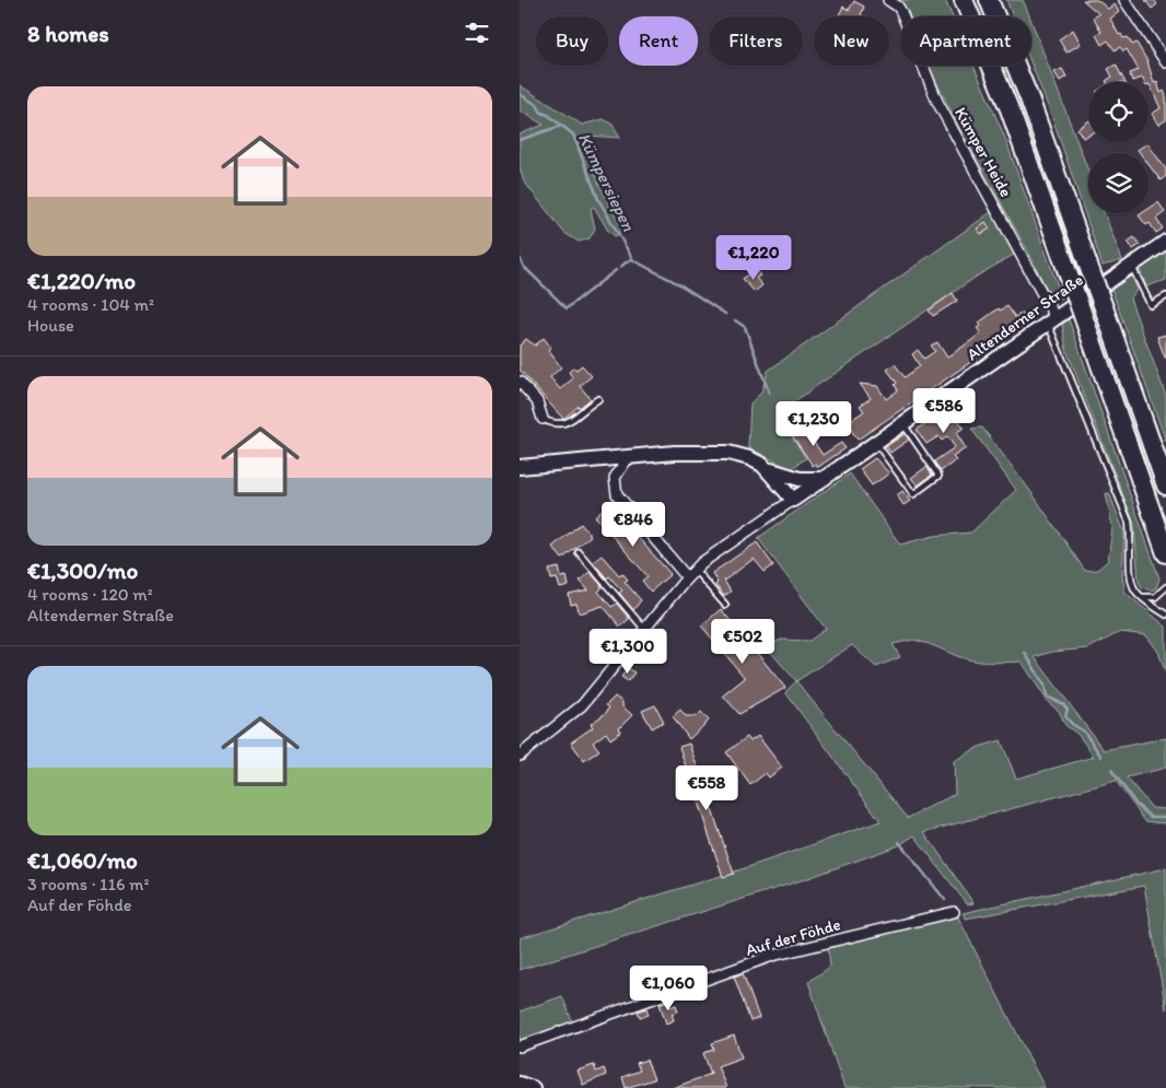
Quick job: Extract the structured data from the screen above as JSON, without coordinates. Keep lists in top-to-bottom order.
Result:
{
  "streets": {
    "main road": ["Altenderner Straße"],
    "street": ["Kümper Heide", "Auf der Föhde"]
  },
  "crossings": [
    ["Kümper Heide", "Altenderner Straße"]
  ],
  "water": ["Kümpersiepen"],
  "page": {
    "heading": "8 homes",
    "chip": [
      "Buy",
      "Rent",
      "Filters",
      "New",
      "Apartment"
    ],
    "list": [
      {
        "name": "€1,220/mo",
        "note": "4 rooms · 104 m² · House"
      },
      {
        "name": "€1,300/mo",
        "note": "4 rooms · 120 m² · Altenderner Straße"
      },
      {
        "name": "€1,060/mo",
        "note": "3 rooms · 116 m² · Auf der Föhde"
      }
    ],
    "price": [
      "€1,220",
      "€586",
      "€1,230",
      "€846",
      "€502",
      "€1,300",
      "€558",
      "€1,060"
    ]
  }
}
